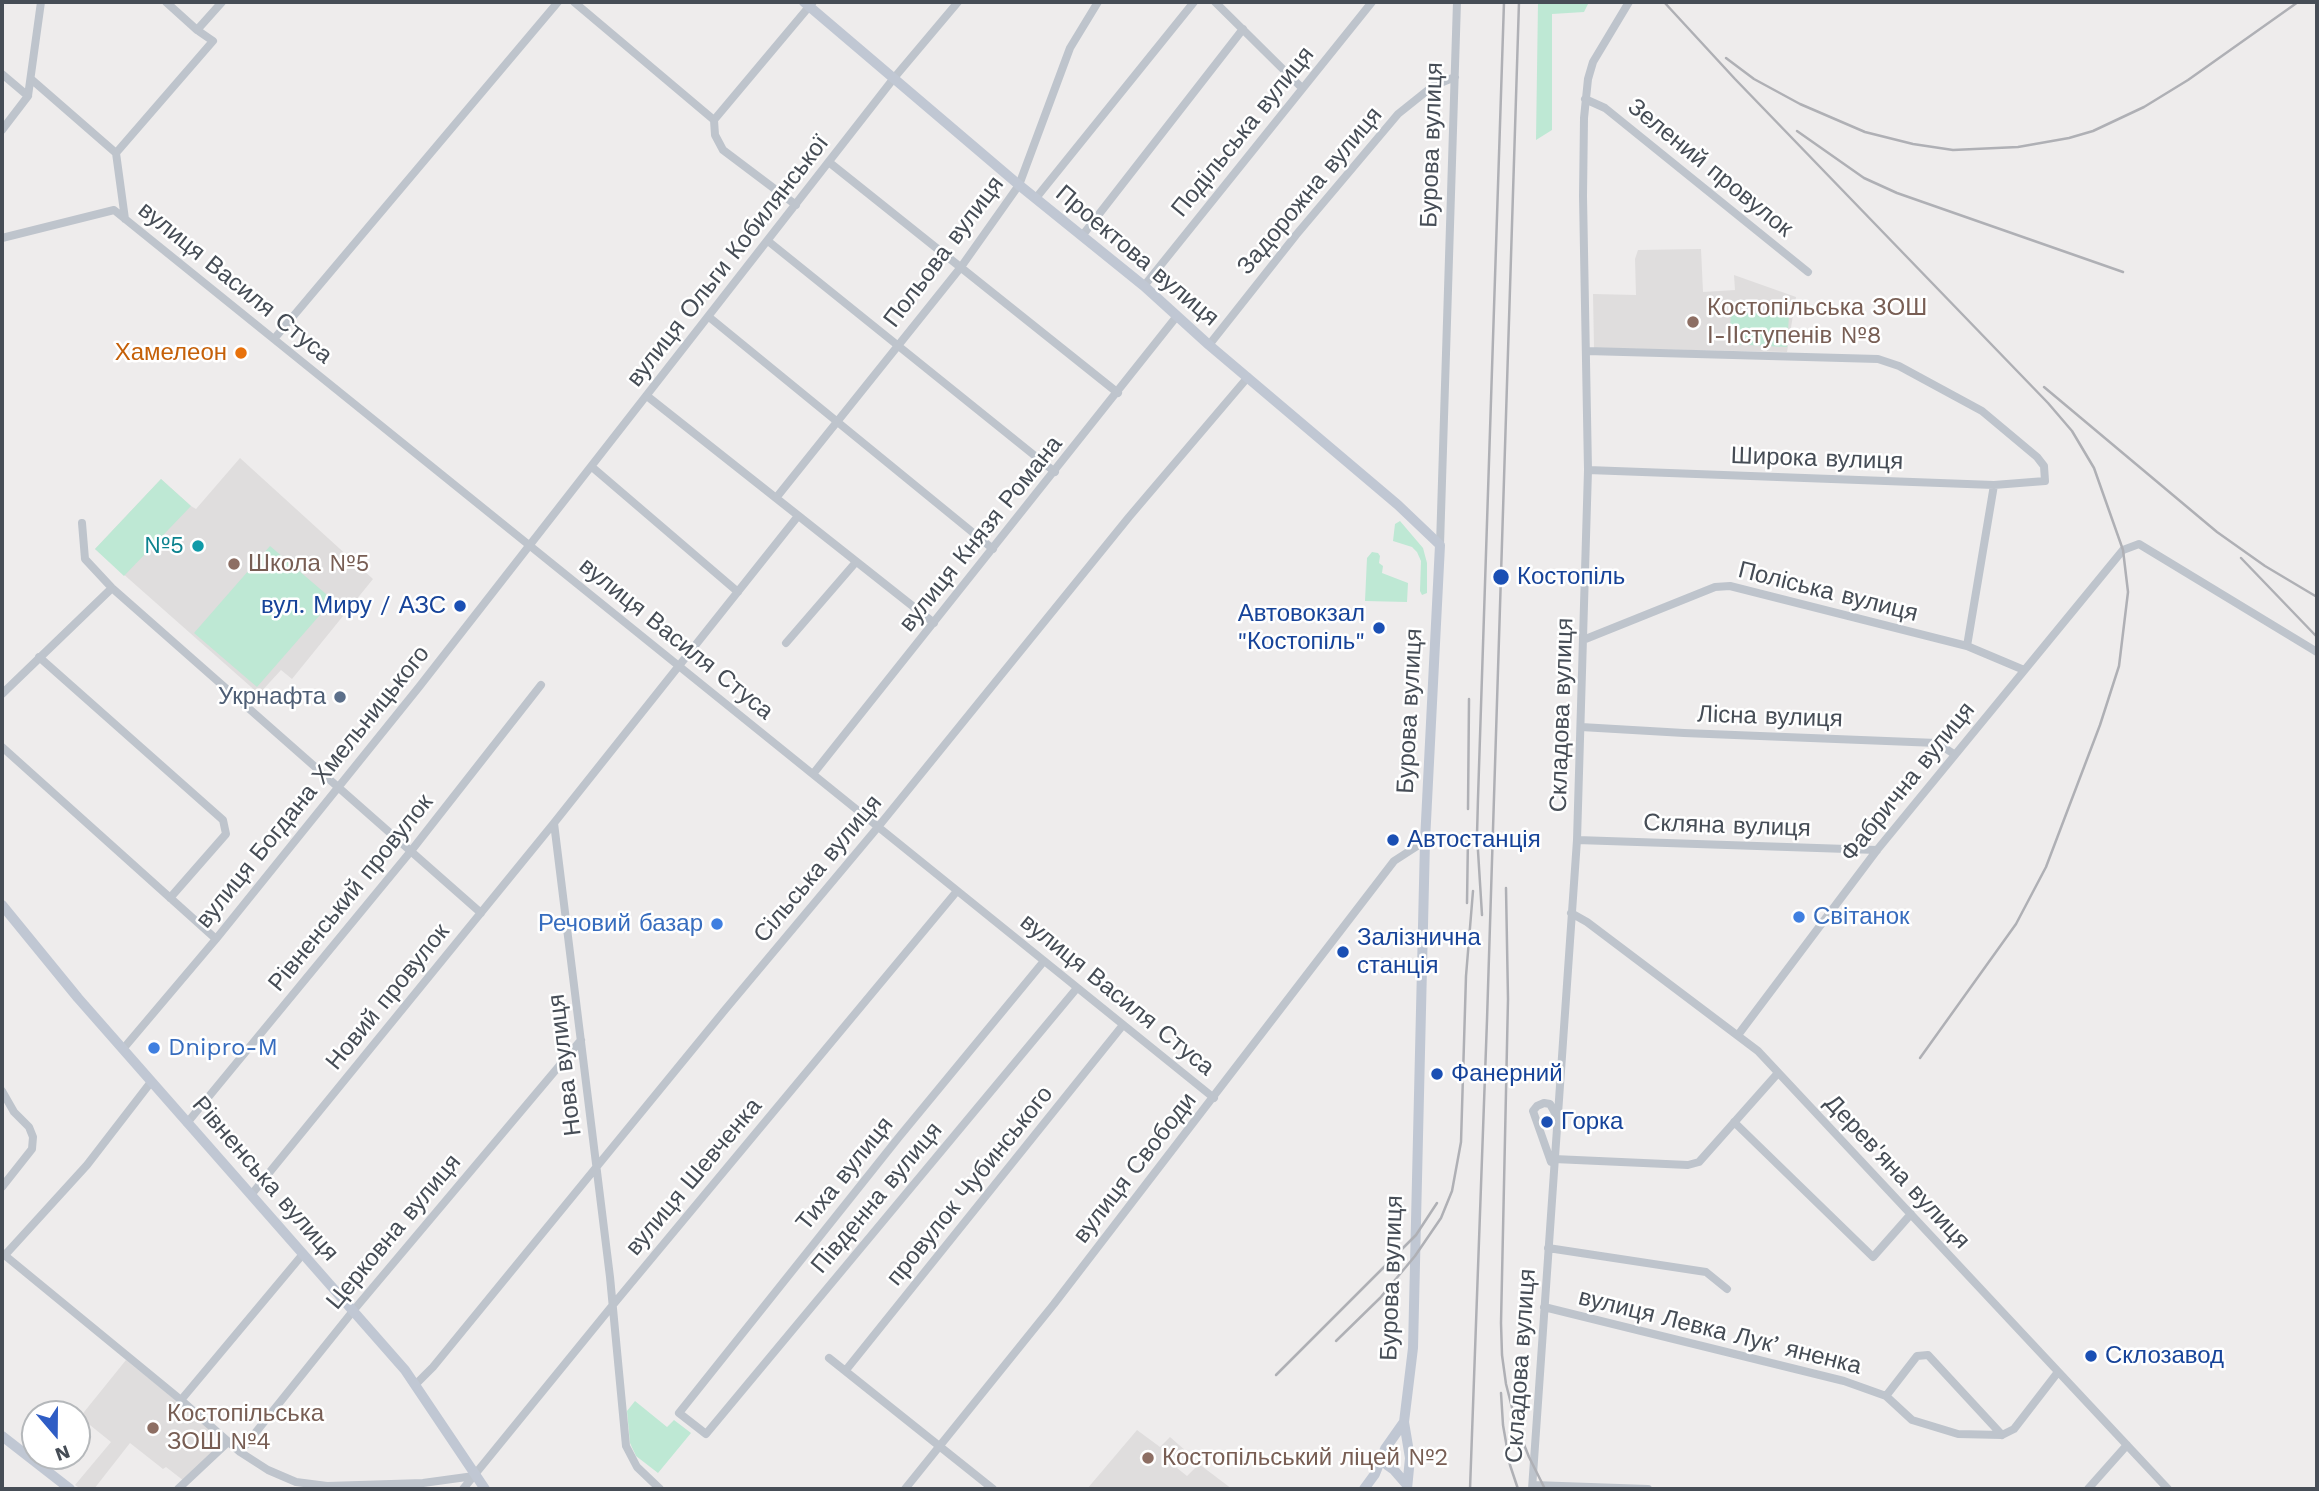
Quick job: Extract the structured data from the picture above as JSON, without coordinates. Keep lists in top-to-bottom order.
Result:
{
  "streets": {
    "main road": ["Бурова вулиця", "Проектова вулиця", "Рівненська вулиця"],
    "street": [
      "Подільська вулиця",
      "Зелений провулок",
      "Задорожна вулиця",
      "Польова вулиця",
      "вулиця Ольги Кобилянської",
      "вулиця Василя Стуса",
      "Широка вулиця",
      "вулиця Князя Романа",
      "Поліська вулиця",
      "Складова вулиця",
      "Лісна вулиця",
      "Фабрична вулиця",
      "вулиця Богдана Хмельницького",
      "Скляна вулиця",
      "Сільська вулиця",
      "Рівненський провулок",
      "Новий провулок",
      "Нова вулиця",
      "вулиця Свободи",
      "Дерев'яна вулиця",
      "Тиха вулиця",
      "вулиця Шевченка",
      "провулок Чубинського",
      "Південна вулиця",
      "Церковна вулиця",
      "вулиця Левка Лукʼяненка"
    ]
  },
  "crossings": [
    ["Подільська вулиця", "Проектова вулиця"],
    ["Бурова вулиця", "Задорожна вулиця"],
    ["Бурова вулиця", "Проектова вулиця"],
    ["Бурова вулиця", "вулиця Свободи"],
    ["Зелений провулок", "Складова вулиця"],
    ["Задорожна вулиця", "Проектова вулиця"],
    ["Польова вулиця", "Проектова вулиця"],
    ["Проектова вулиця", "вулиця Ольги Кобилянської"],
    ["Проектова вулиця", "вулиця Князя Романа"],
    ["Проектова вулиця", "Сільська вулиця"],
    ["вулиця Ольги Кобилянської", "вулиця Василя Стуса"],
    ["вулиця Ольги Кобилянської", "вулиця Богдана Хмельницького"],
    ["вулиця Василя Стуса", "вулиця Князя Романа"],
    ["вулиця Василя Стуса", "вулиця Богдана Хмельницького"],
    ["вулиця Василя Стуса", "Сільська вулиця"],
    ["вулиця Василя Стуса", "вулиця Свободи"],
    ["вулиця Василя Стуса", "Тиха вулиця"],
    ["вулиця Василя Стуса", "вулиця Шевченка"],
    ["вулиця Василя Стуса", "провулок Чубинського"],
    ["вулиця Василя Стуса", "Південна вулиця"],
    ["Широка вулиця", "Складова вулиця"],
    ["Поліська вулиця", "Складова вулиця"],
    ["Поліська вулиця", "Фабрична вулиця"],
    ["Складова вулиця", "Лісна вулиця"],
    ["Складова вулиця", "Скляна вулиця"],
    ["Складова вулиця", "Дерев'яна вулиця"],
    ["Складова вулиця", "вулиця Левка Лукʼяненка"],
    ["Лісна вулиця", "Фабрична вулиця"],
    ["Фабрична вулиця", "Скляна вулиця"],
    ["Фабрична вулиця", "Дерев'яна вулиця"],
    ["вулиця Богдана Хмельницького", "Рівненська вулиця"],
    ["Сільська вулиця", "Нова вулиця"],
    ["Сільська вулиця", "Рівненська вулиця"],
    ["Рівненський провулок", "Рівненська вулиця"],
    ["Новий провулок", "Нова вулиця"],
    ["Новий провулок", "Рівненська вулиця"],
    ["Нова вулиця", "вулиця Шевченка"],
    ["Нова вулиця", "Церковна вулиця"],
    ["Тиха вулиця", "Південна вулиця"],
    ["вулиця Шевченка", "Рівненська вулиця"],
    ["Рівненська вулиця", "Церковна вулиця"]
  ],
  "places": [
    "Костопільська ЗОШ І-ІІступенів №8",
    "Хамелеон",
    "№5",
    "Школа №5",
    "Костопіль",
    "вул. Миру / АЗС",
    "Автовокзал \"Костопіль\"",
    "Укрнафта",
    "Автостанція",
    "Світанок",
    "Речовий базар",
    "Залізнична станція",
    "Dnipro-M",
    "Фанерний",
    "Горка",
    "Склозавод",
    "Костопільська ЗОШ №4",
    "Костопільський ліцей №2"
  ],
  "north": "bottom"
}
